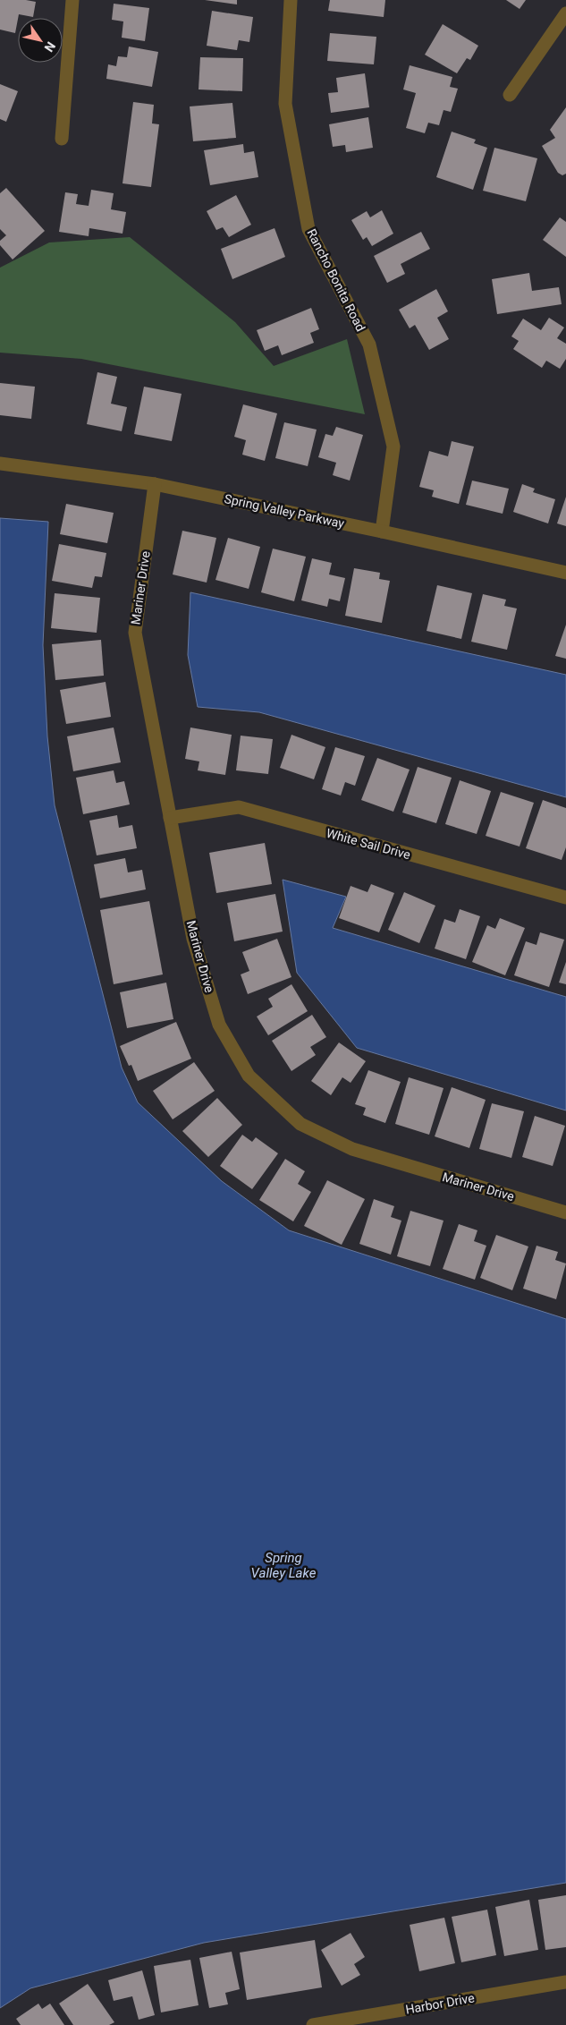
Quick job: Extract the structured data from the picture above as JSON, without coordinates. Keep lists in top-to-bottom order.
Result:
{
  "streets": {
    "street": [
      "Rancho Bonita Road",
      "Spring Valley Parkway",
      "Mariner Drive",
      "White Sail Drive",
      "Harbor Drive"
    ]
  },
  "crossings": [
    ["Rancho Bonita Road", "Spring Valley Parkway"],
    ["Spring Valley Parkway", "Mariner Drive"],
    ["Mariner Drive", "White Sail Drive"]
  ],
  "water": ["Spring Valley Lake"],
  "north": "bottom right"
}
